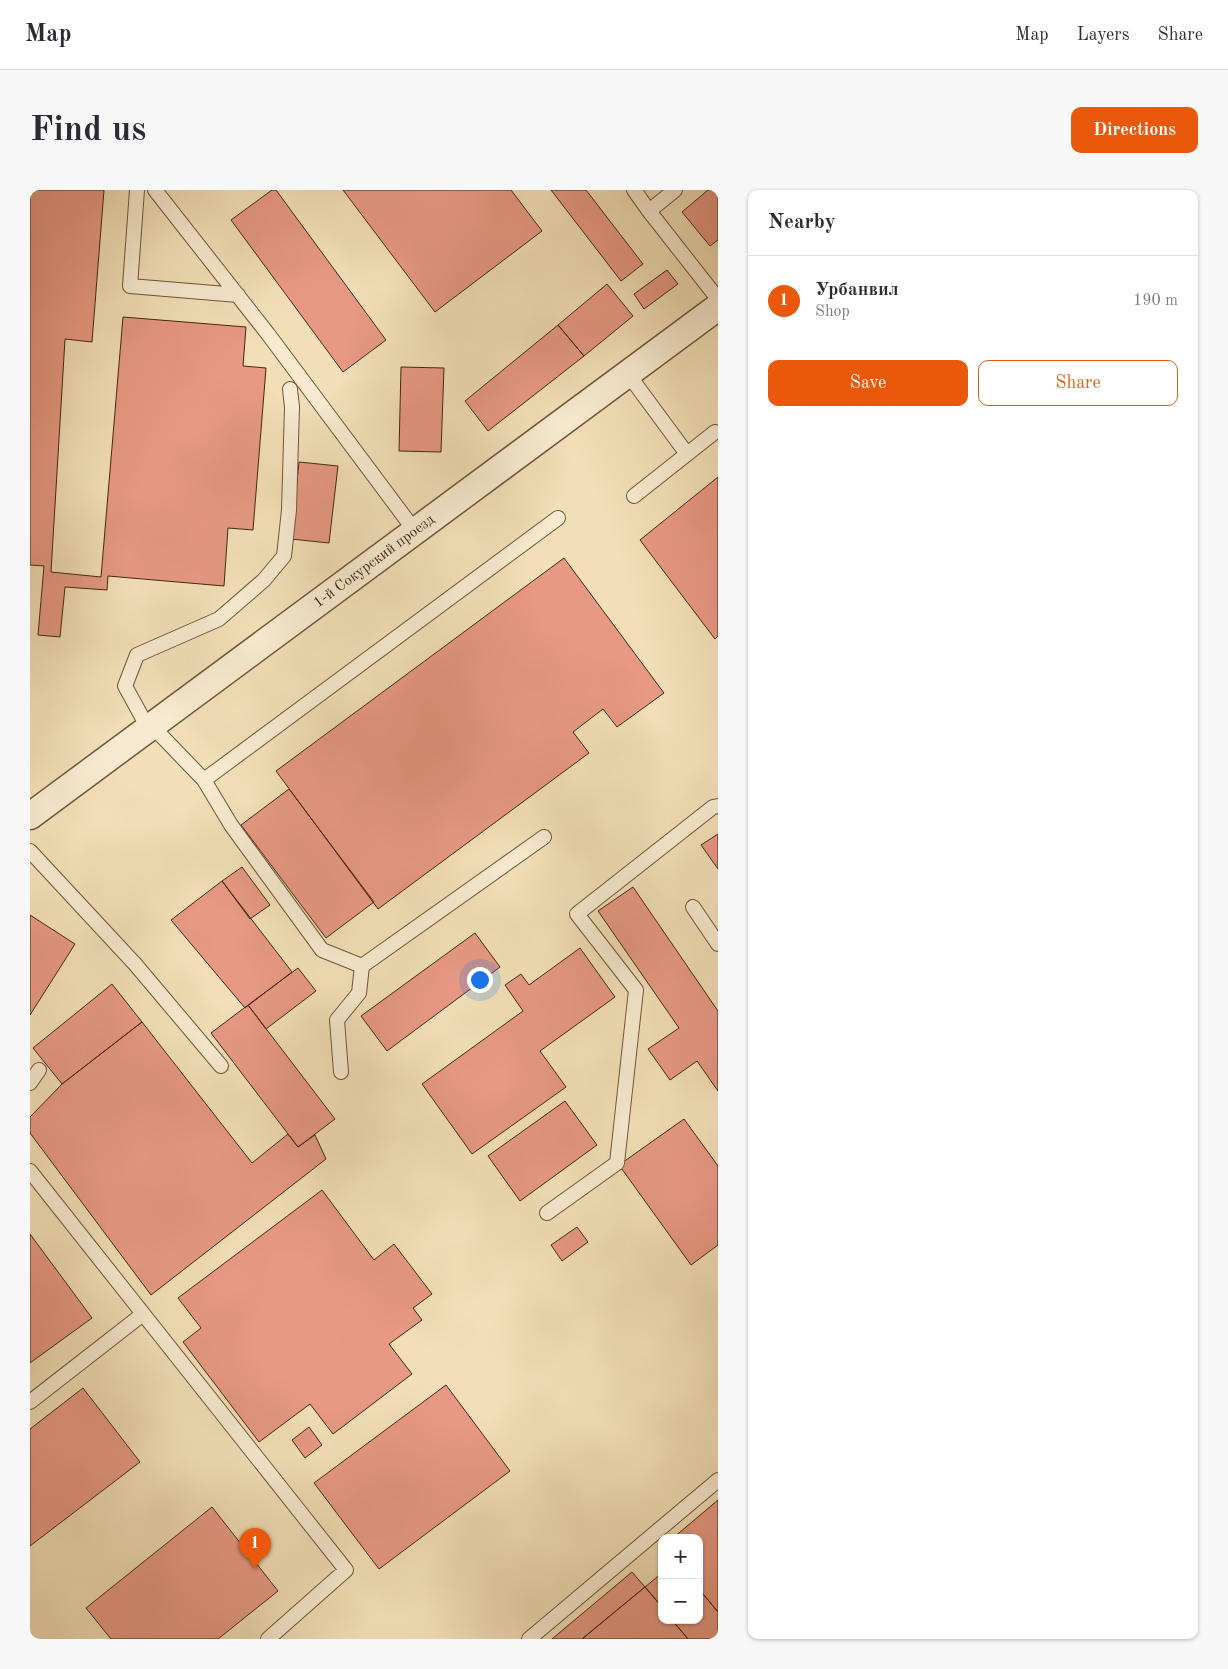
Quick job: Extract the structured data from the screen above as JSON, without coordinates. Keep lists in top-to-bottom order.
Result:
{
  "streets": {
    "street": ["1-й Сокурский проезд"]
  },
  "page": {
    "header": "Map",
    "nav": ["Map", "Layers", "Share"],
    "buttons": [
      "Directions",
      ["Save", "Share"]
    ],
    "title": "Find us",
    "heading": "Nearby",
    "list": [
      {
        "mark": "1",
        "name": "Урбанвил",
        "note": "Shop",
        "value": "190 m"
      }
    ],
    "pins": "1",
    "map_buttons": ["+", "−"]
  }
}
